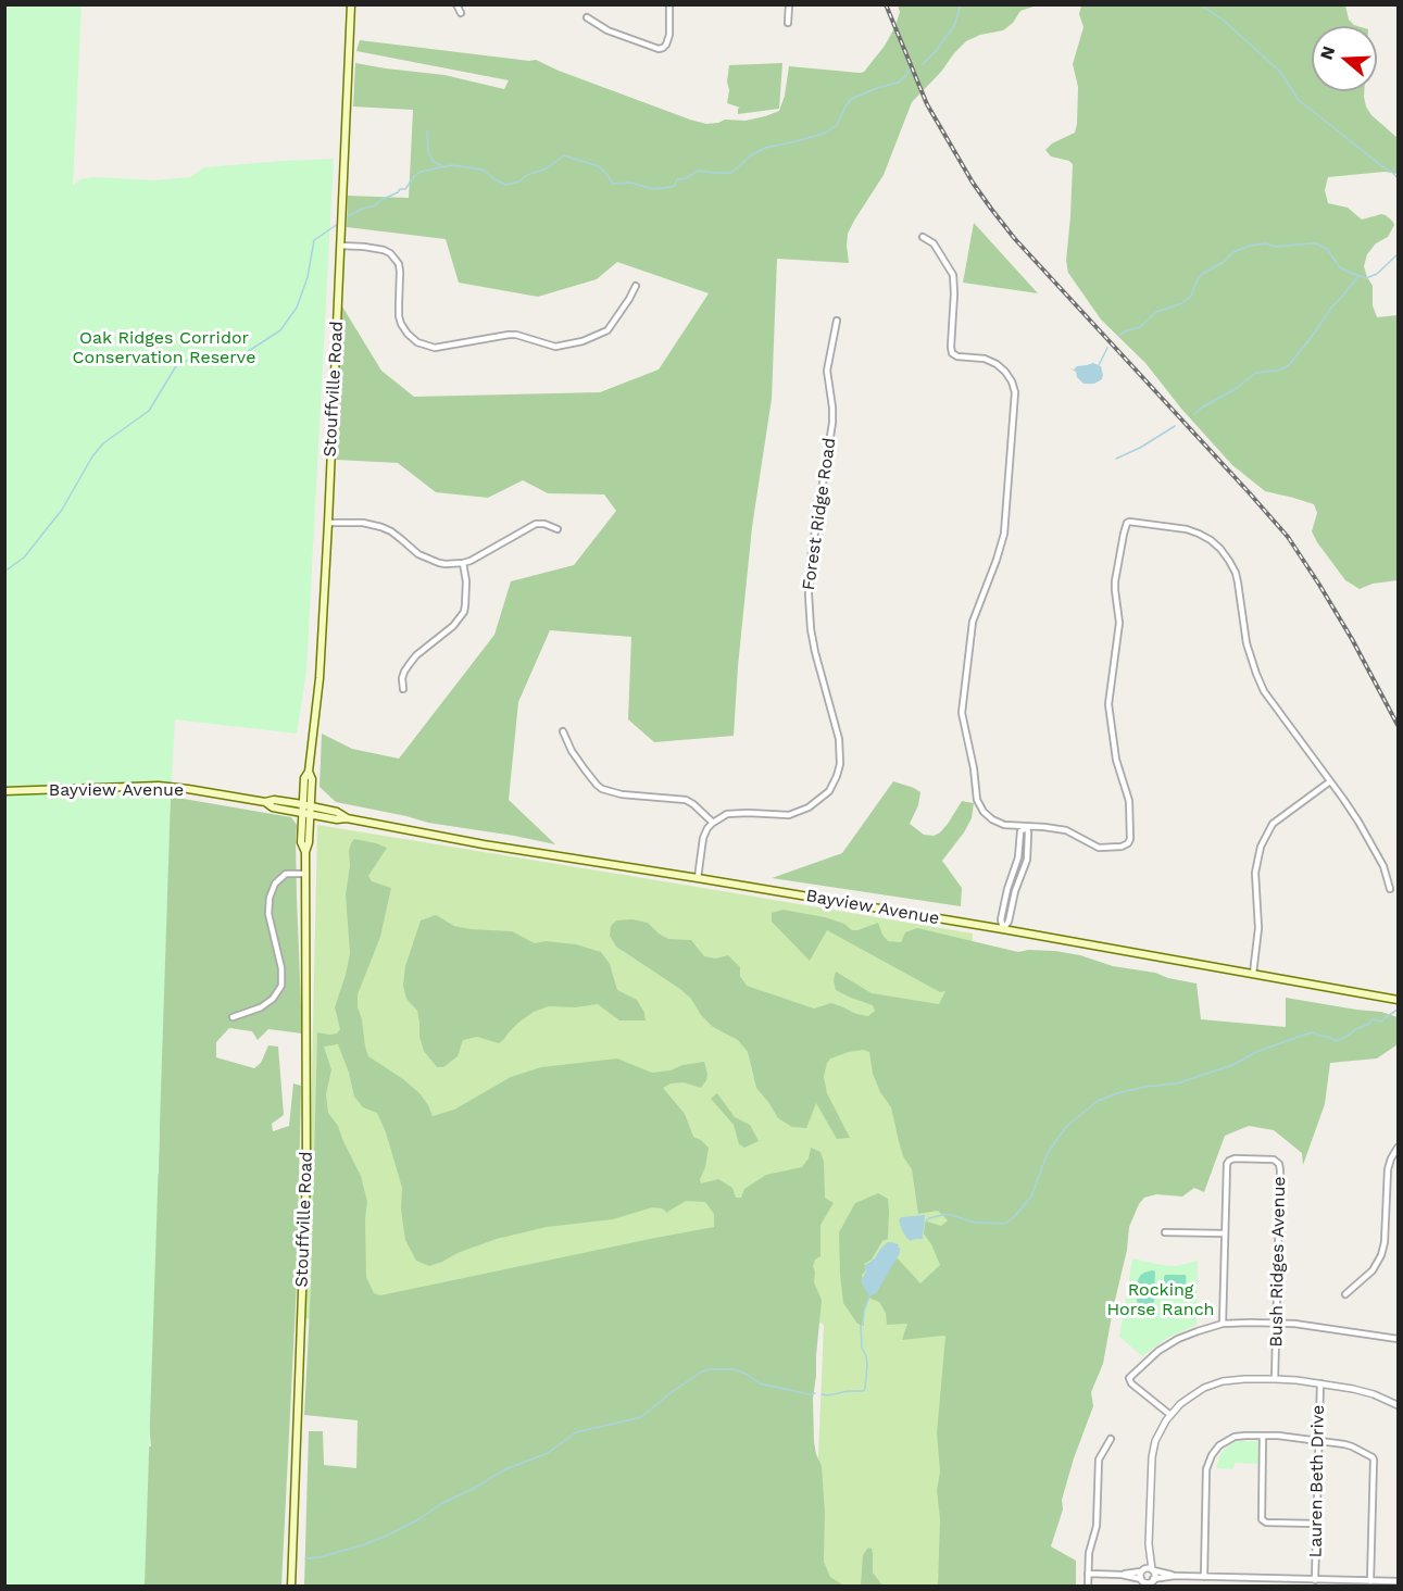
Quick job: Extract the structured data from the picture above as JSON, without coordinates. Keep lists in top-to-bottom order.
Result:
{
  "streets": {
    "main road": ["Stouffville Road", "Bayview Avenue"],
    "street": ["Forest Ridge Road", "Bush Ridges Avenue", "Lauren Beth Drive"]
  },
  "crossings": [
    ["Stouffville Road", "Bayview Avenue"]
  ],
  "parks": ["Oak Ridges Corridor Conservation Reserve", "Rocking Horse Ranch"],
  "north": "left"
}
